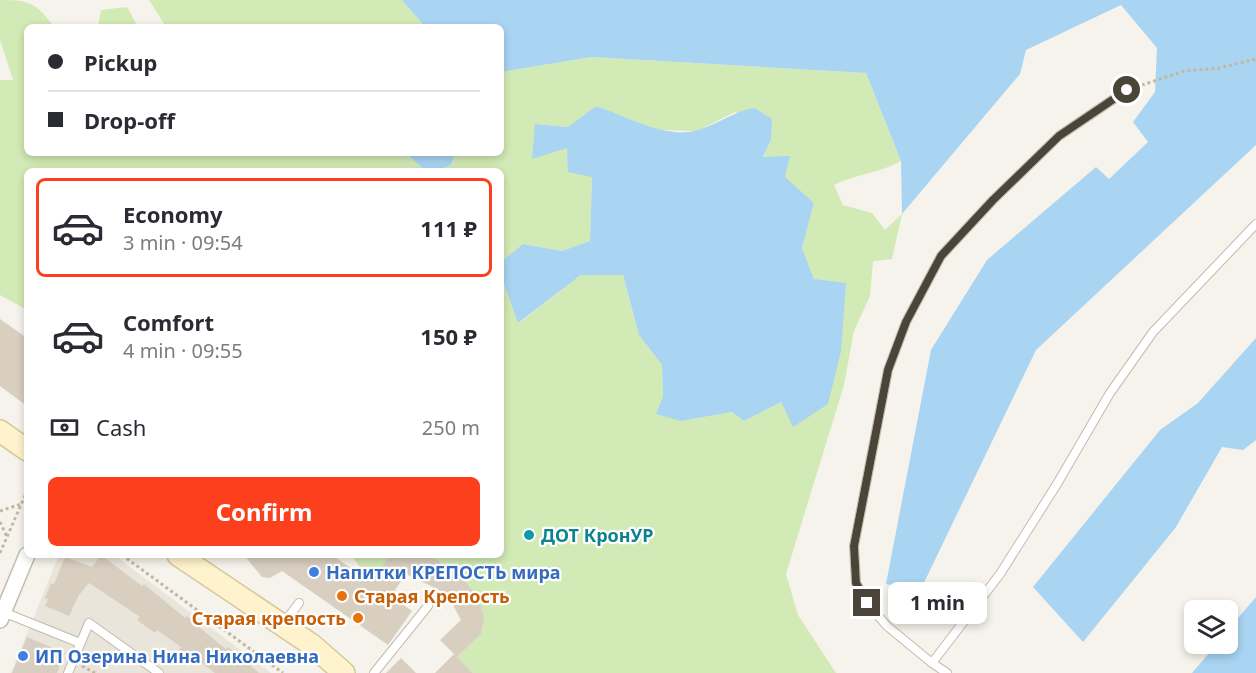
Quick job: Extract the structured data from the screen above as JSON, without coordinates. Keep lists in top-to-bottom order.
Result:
{
  "places": [
    "ДОТ КронУР",
    "Напитки КРЕПОСТЬ мира",
    "Старая Крепость",
    "Старая крепость",
    "ИП Озерина Нина Николаевна"
  ],
  "page": {
    "banner": ["Pickup", "Drop-off"],
    "list": [
      {
        "name": "Economy",
        "note": "3 min · 09:54",
        "value": "111 ₽"
      },
      {
        "name": "Comfort",
        "note": "4 min · 09:55",
        "value": "150 ₽"
      }
    ],
    "pay": ["Cash", "250 m"],
    "buttons": "Confirm",
    "bubble": "1 min"
  }
}
